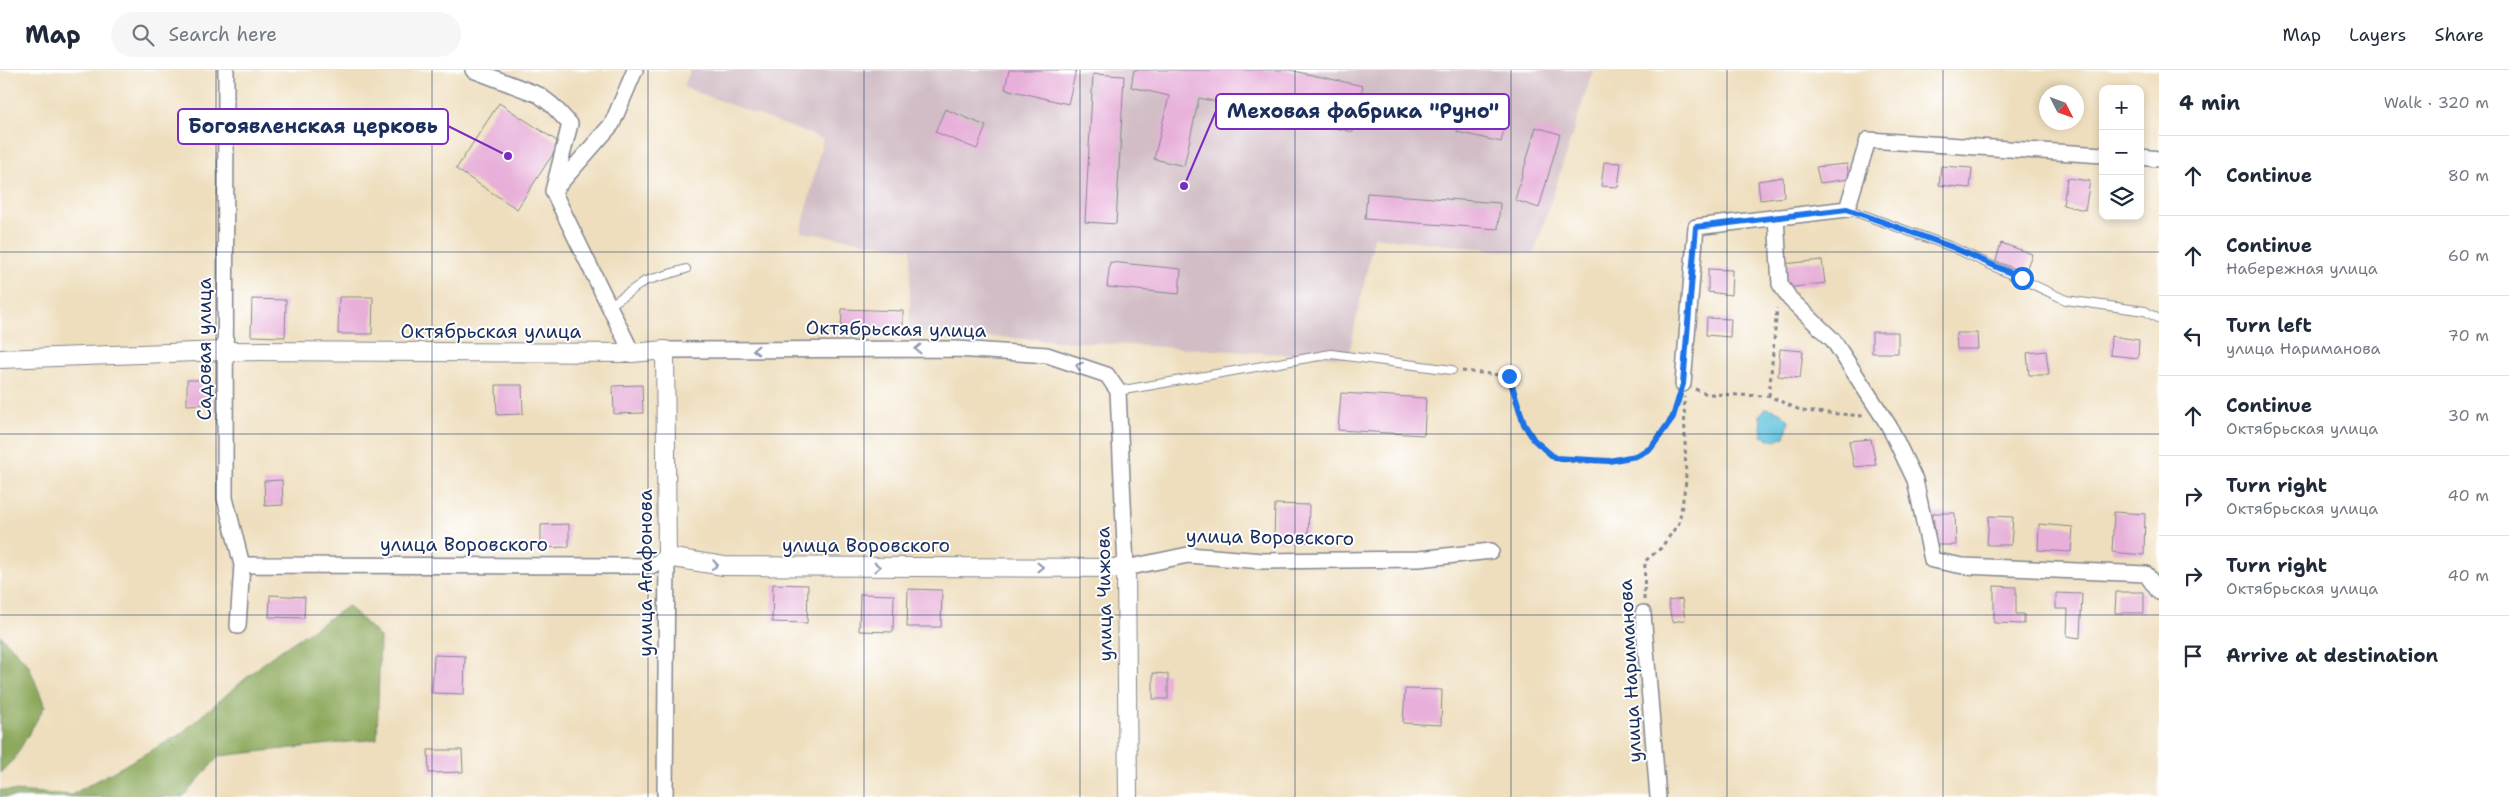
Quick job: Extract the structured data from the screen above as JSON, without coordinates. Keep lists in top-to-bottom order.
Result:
{
  "streets": {
    "street": [
      "Октябрьская улица",
      "Садовая улица",
      "улица Воровского",
      "улица Агафонова",
      "улица Чижова",
      "улица Нариманова"
    ]
  },
  "crossings": [
    ["Октябрьская улица", "Садовая улица"],
    ["Октябрьская улица", "улица Агафонова"],
    ["Октябрьская улица", "улица Чижова"],
    ["Садовая улица", "улица Воровского"],
    ["улица Воровского", "улица Агафонова"],
    ["улица Воровского", "улица Чижова"]
  ],
  "one_way": ["Октябрьская улица", "улица Воровского"],
  "places": ["Богоявленская церковь", "Меховая фабрика \"Руно\""],
  "north": "bottom right",
  "page": {
    "header": "Map",
    "search": "Search here",
    "nav": ["Map", "Layers", "Share"],
    "heading": ["4 min", "Walk · 320 m"],
    "map_buttons": ["+", "−"],
    "list": [
      ["Continue", "80 m"],
      ["Continue", "Набережная улица", "60 m"],
      ["Turn left", "улица Нариманова", "70 m"],
      ["Continue", "Октябрьская улица", "30 m"],
      ["Turn right", "Октябрьская улица", "40 m"],
      ["Turn right", "Октябрьская улица", "40 m"],
      "Arrive at destination"
    ]
  }
}
